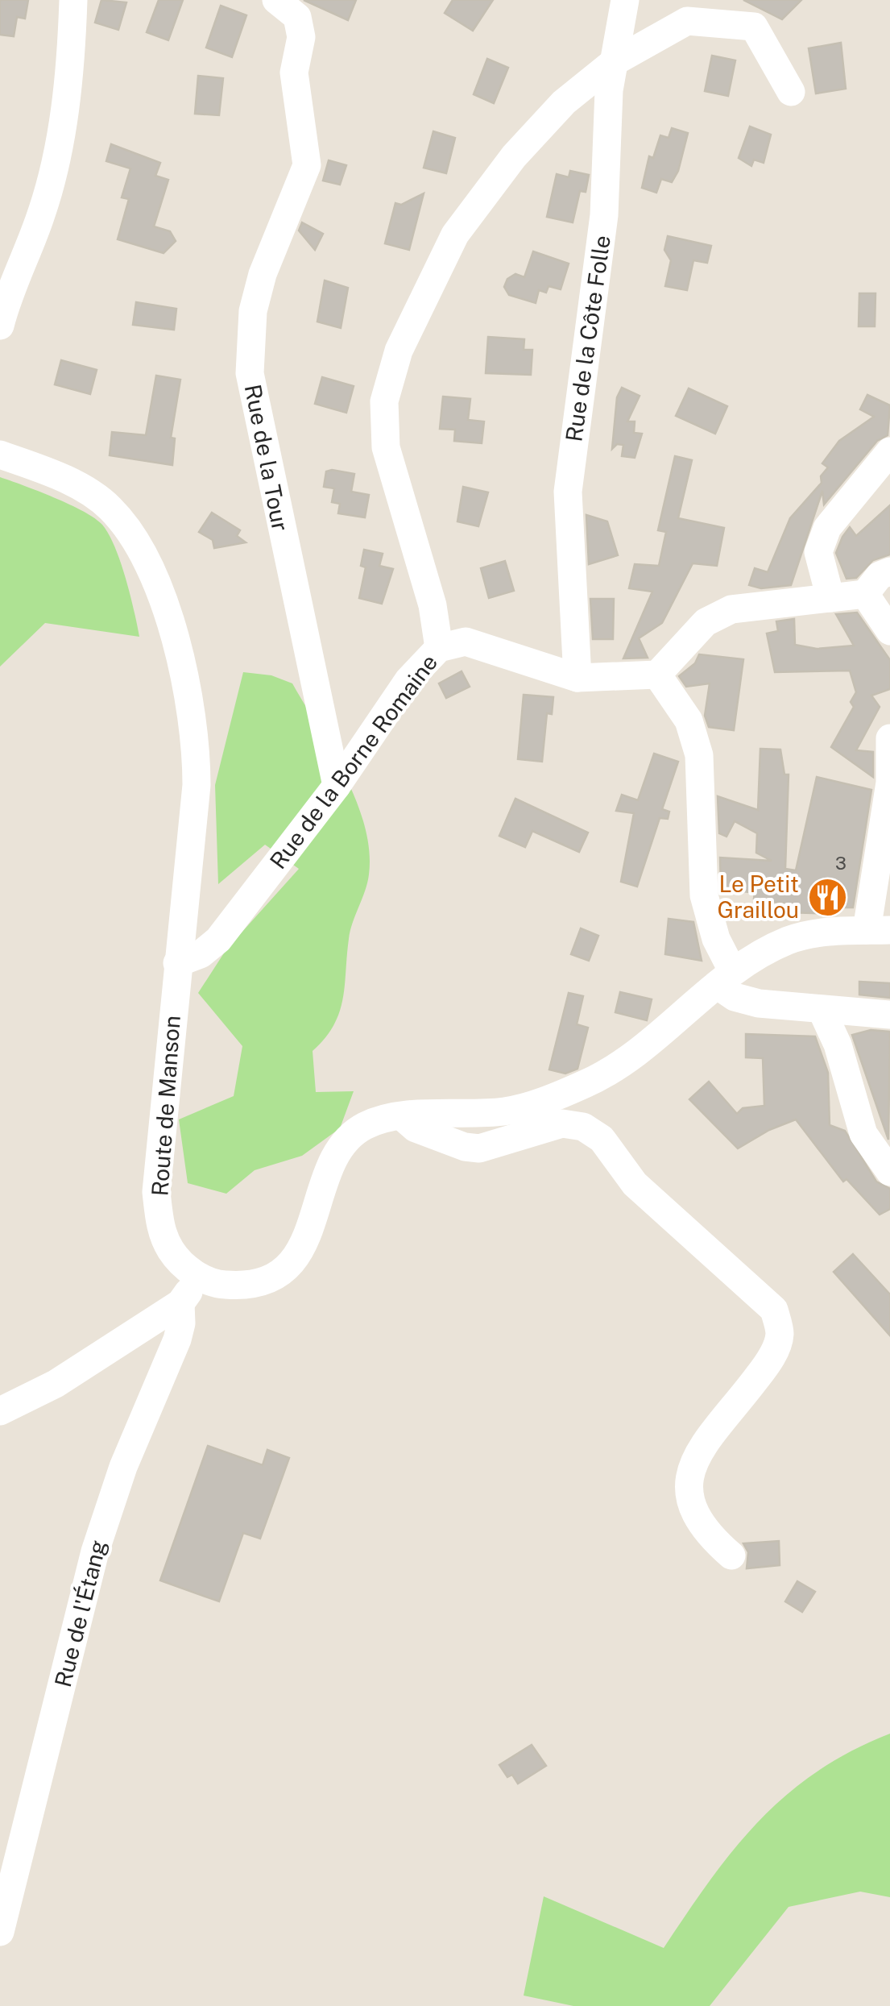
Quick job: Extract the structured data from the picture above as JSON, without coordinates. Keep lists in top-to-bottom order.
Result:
{
  "streets": {
    "street": [
      "Rue de la Côte Folle",
      "Rue de la Tour",
      "Rue de la Borne Romaine",
      "Route de Manson",
      "Rue de l'Étang"
    ]
  },
  "crossings": [
    ["Rue de la Côte Folle", "Rue de la Borne Romaine"],
    ["Rue de la Tour", "Rue de la Borne Romaine"],
    ["Rue de la Borne Romaine", "Route de Manson"]
  ],
  "places": {
    "restaurant": ["Le Petit Graillou"]
  },
  "house_numbers": ["3"]
}
